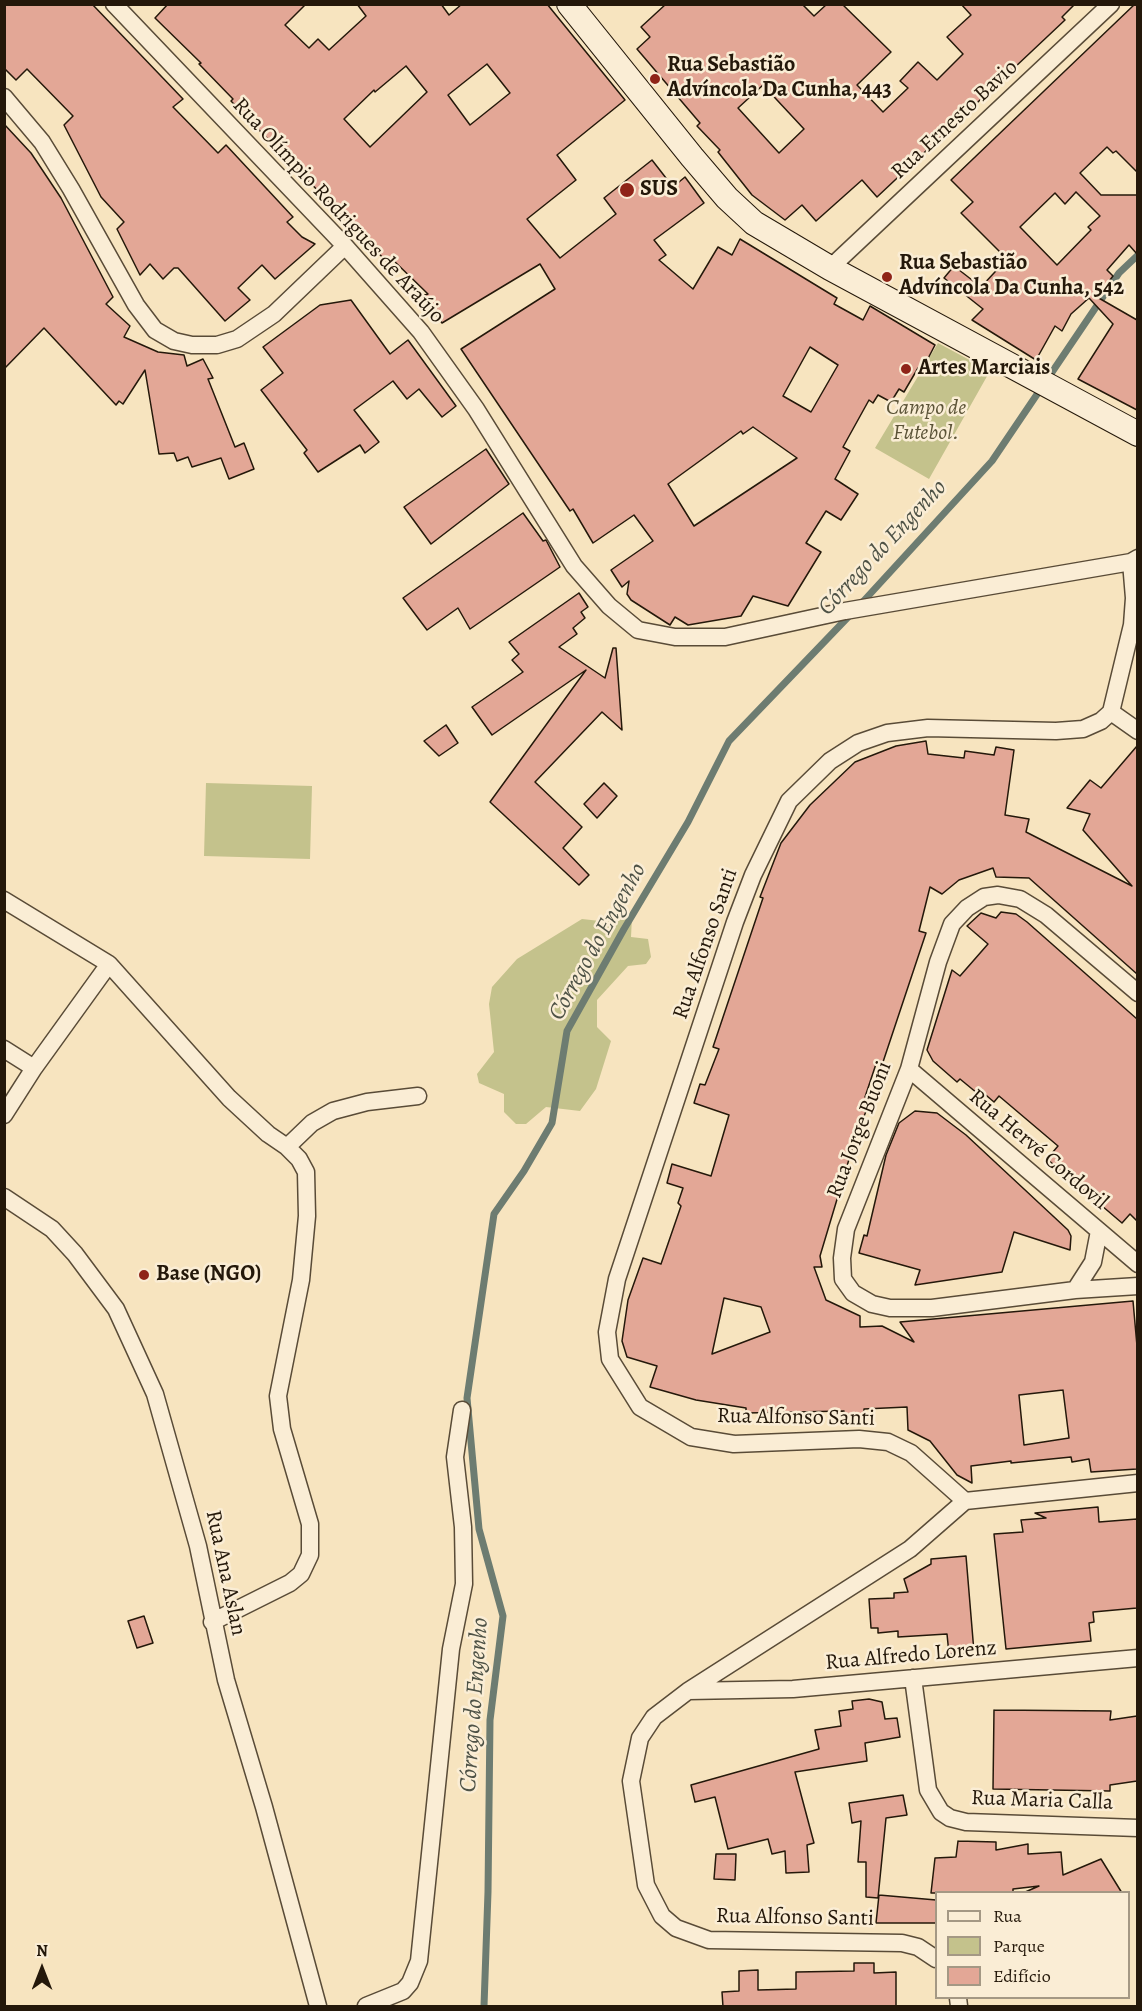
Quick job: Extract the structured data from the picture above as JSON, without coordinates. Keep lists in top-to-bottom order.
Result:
{
  "streets": {
    "street": [
      "Rua Ernesto Bavio",
      "Rua Olímpio Rodrigues de Araújo",
      "Rua Alfonso Santi",
      "Rua Jorge Buoni",
      "Rua Hervé Cordovil",
      "Rua Ana Aslan",
      "Rua Alfredo Lorenz",
      "Rua Maria Calla"
    ]
  },
  "crossings": [
    ["Rua Alfonso Santi", "Rua Alfredo Lorenz"],
    ["Rua Jorge Buoni", "Rua Hervé Cordovil"],
    ["Rua Alfredo Lorenz", "Rua Maria Calla"]
  ],
  "water": ["Córrego do Engenho"],
  "parks": ["Campo de Futebol."],
  "places": [
    "Rua Sebastião Advíncola Da Cunha, 443",
    "SUS",
    "Rua Sebastião Advíncola Da Cunha, 542",
    "Artes Marciais",
    "Base (NGO)"
  ],
  "legend": ["Rua", "Parque", "Edifício"],
  "north": "top"
}
